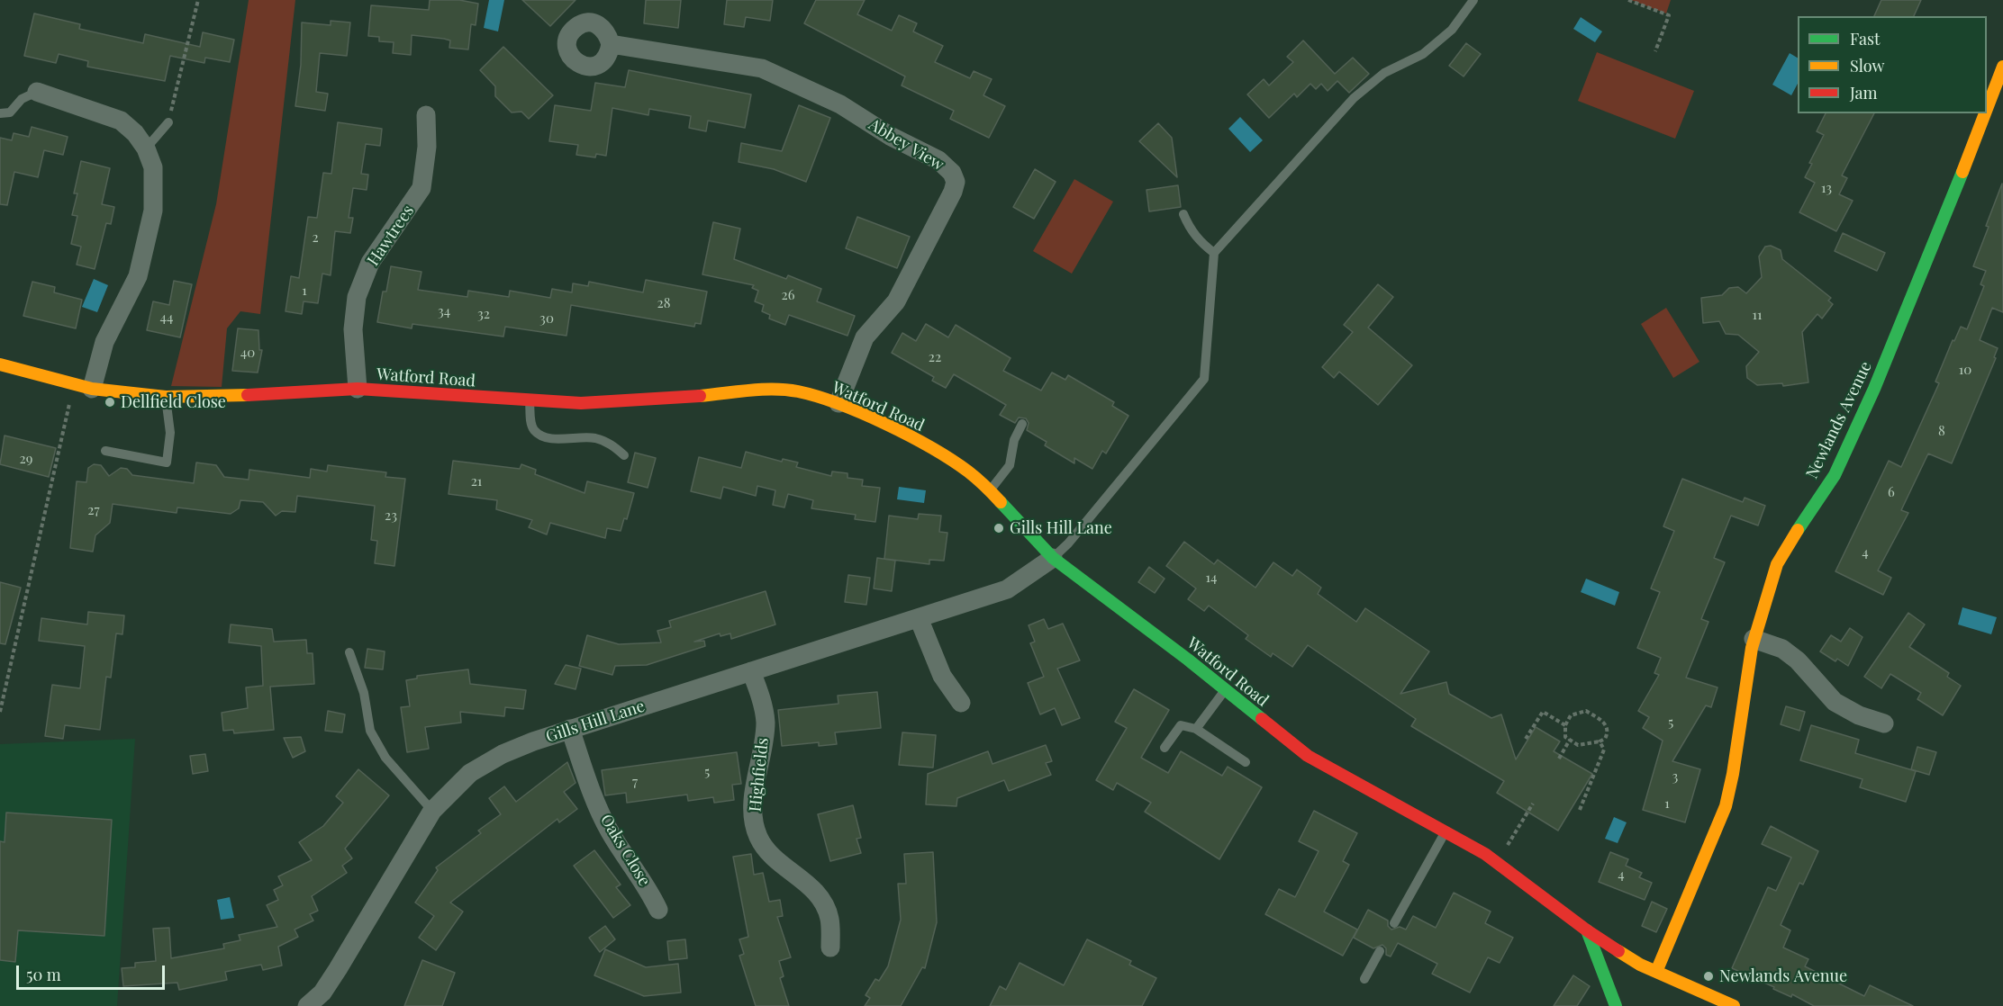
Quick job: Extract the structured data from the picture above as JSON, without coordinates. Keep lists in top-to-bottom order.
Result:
{
  "streets": {
    "main road": ["Watford Road", "Newlands Avenue"],
    "street": [
      "Abbey View",
      "Hawtrees",
      "Gills Hill Lane",
      "Highfields",
      "Oaks Close"
    ]
  },
  "crossings": [
    ["Abbey View", "Watford Road"],
    ["Hawtrees", "Watford Road"],
    ["Watford Road", "Newlands Avenue"],
    ["Watford Road", "Gills Hill Lane"],
    ["Gills Hill Lane", "Highfields"],
    ["Gills Hill Lane", "Oaks Close"]
  ],
  "places": ["Dellfield Close", "Gills Hill Lane", "Newlands Avenue"],
  "house_numbers": [
    "13",
    "2",
    "1",
    "26",
    "28",
    "34",
    "32",
    "11",
    "44",
    "30",
    "40",
    "22",
    "10",
    "8",
    "29",
    "21",
    "6",
    "27",
    "23",
    "4",
    "14",
    "5",
    "5",
    "3",
    "7",
    "1",
    "4"
  ],
  "legend": ["Fast", "Slow", "Jam"],
  "scale_bar": "50 m"
}
